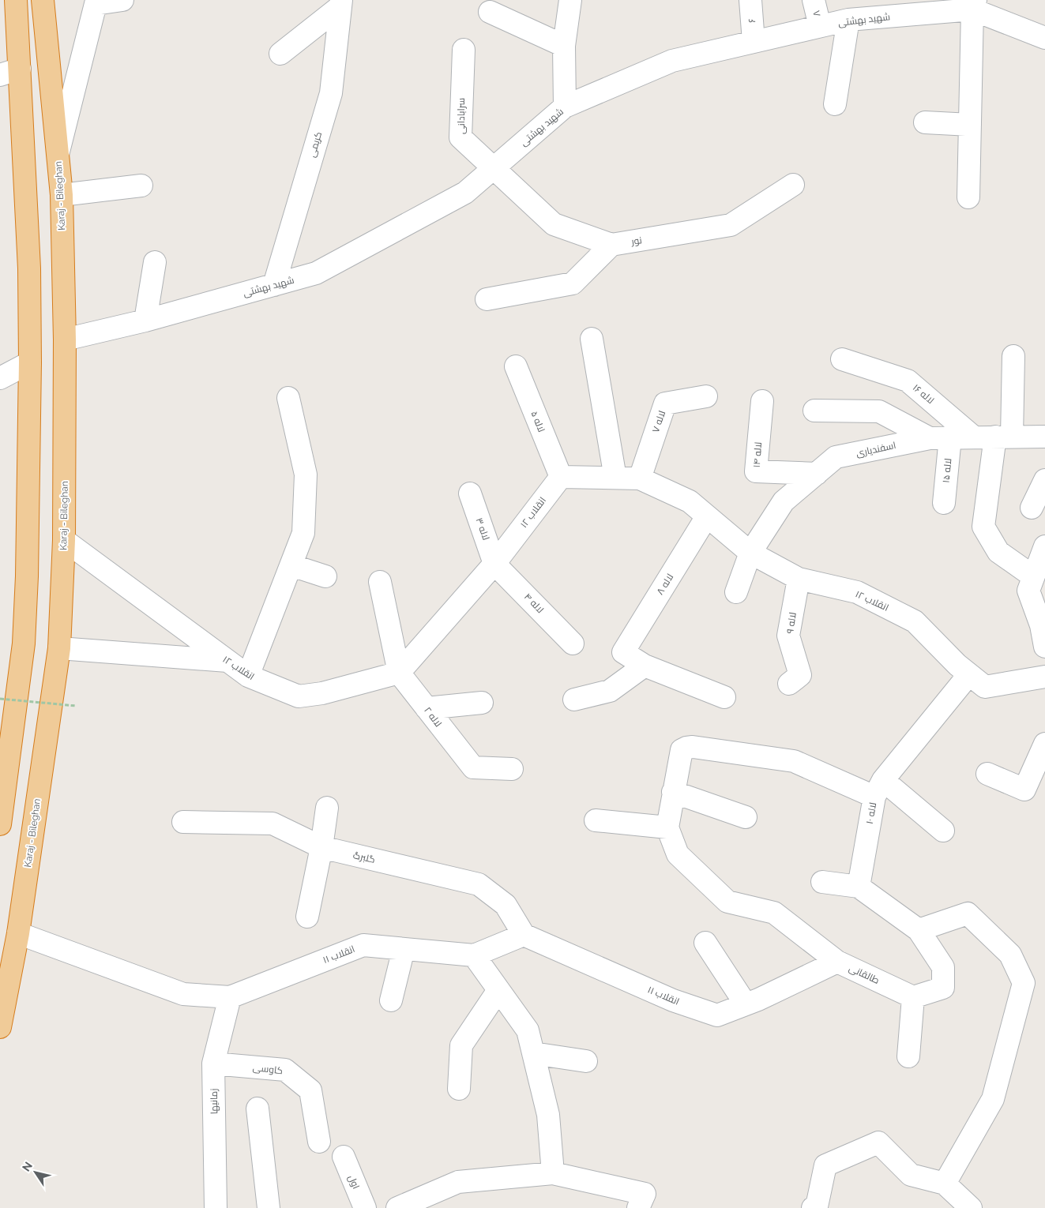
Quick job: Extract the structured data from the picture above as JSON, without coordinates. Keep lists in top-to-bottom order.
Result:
{
  "streets": {
    "highway": ["Karaj - Bileghan"],
    "street": [
      "۷",
      "شهید بهشتی",
      "۶",
      "سرابادانی",
      "کریمی",
      "نور",
      "لاله ۱۶",
      "لاله ۵",
      "لاله ۷",
      "اسفندیاری",
      "لاله ۱۴",
      "لاله ۱۵",
      "انقلاب ۱۲",
      "لاله ۳",
      "لاله ۸",
      "لاله ۴",
      "لاله ۹",
      "لاله ۲",
      "لاله ۱۰",
      "گلبرگ",
      "انقلاب ۱۱",
      "طالقانی",
      "کاوسی",
      "زمانیها",
      "اول"
    ]
  },
  "crossings": [
    ["۷", "شهید بهشتی"],
    ["شهید بهشتی", "۶"],
    ["شهید بهشتی", "سرابادانی"],
    ["شهید بهشتی", "کریمی"],
    ["شهید بهشتی", "Karaj - Bileghan"],
    ["شهید بهشتی", "نور"],
    ["سرابادانی", "نور"],
    ["Karaj - Bileghan", "انقلاب ۱۲"],
    ["Karaj - Bileghan", "انقلاب ۱۱"],
    ["لاله ۱۶", "اسفندیاری"],
    ["لاله ۵", "انقلاب ۱۲"],
    ["لاله ۷", "انقلاب ۱۲"],
    ["اسفندیاری", "لاله ۱۴"],
    ["اسفندیاری", "لاله ۱۵"],
    ["اسفندیاری", "انقلاب ۱۲"],
    ["انقلاب ۱۲", "لاله ۳"],
    ["انقلاب ۱۲", "لاله ۸"],
    ["انقلاب ۱۲", "لاله ۴"],
    ["انقلاب ۱۲", "لاله ۹"],
    ["انقلاب ۱۲", "لاله ۲"],
    ["انقلاب ۱۲", "لاله ۱۰"],
    ["لاله ۳", "لاله ۴"],
    ["گلبرگ", "انقلاب ۱۱"],
    ["انقلاب ۱۱", "طالقانی"],
    ["انقلاب ۱۱", "زمانیها"],
    ["کاوسی", "زمانیها"]
  ],
  "north": "top left"
}
